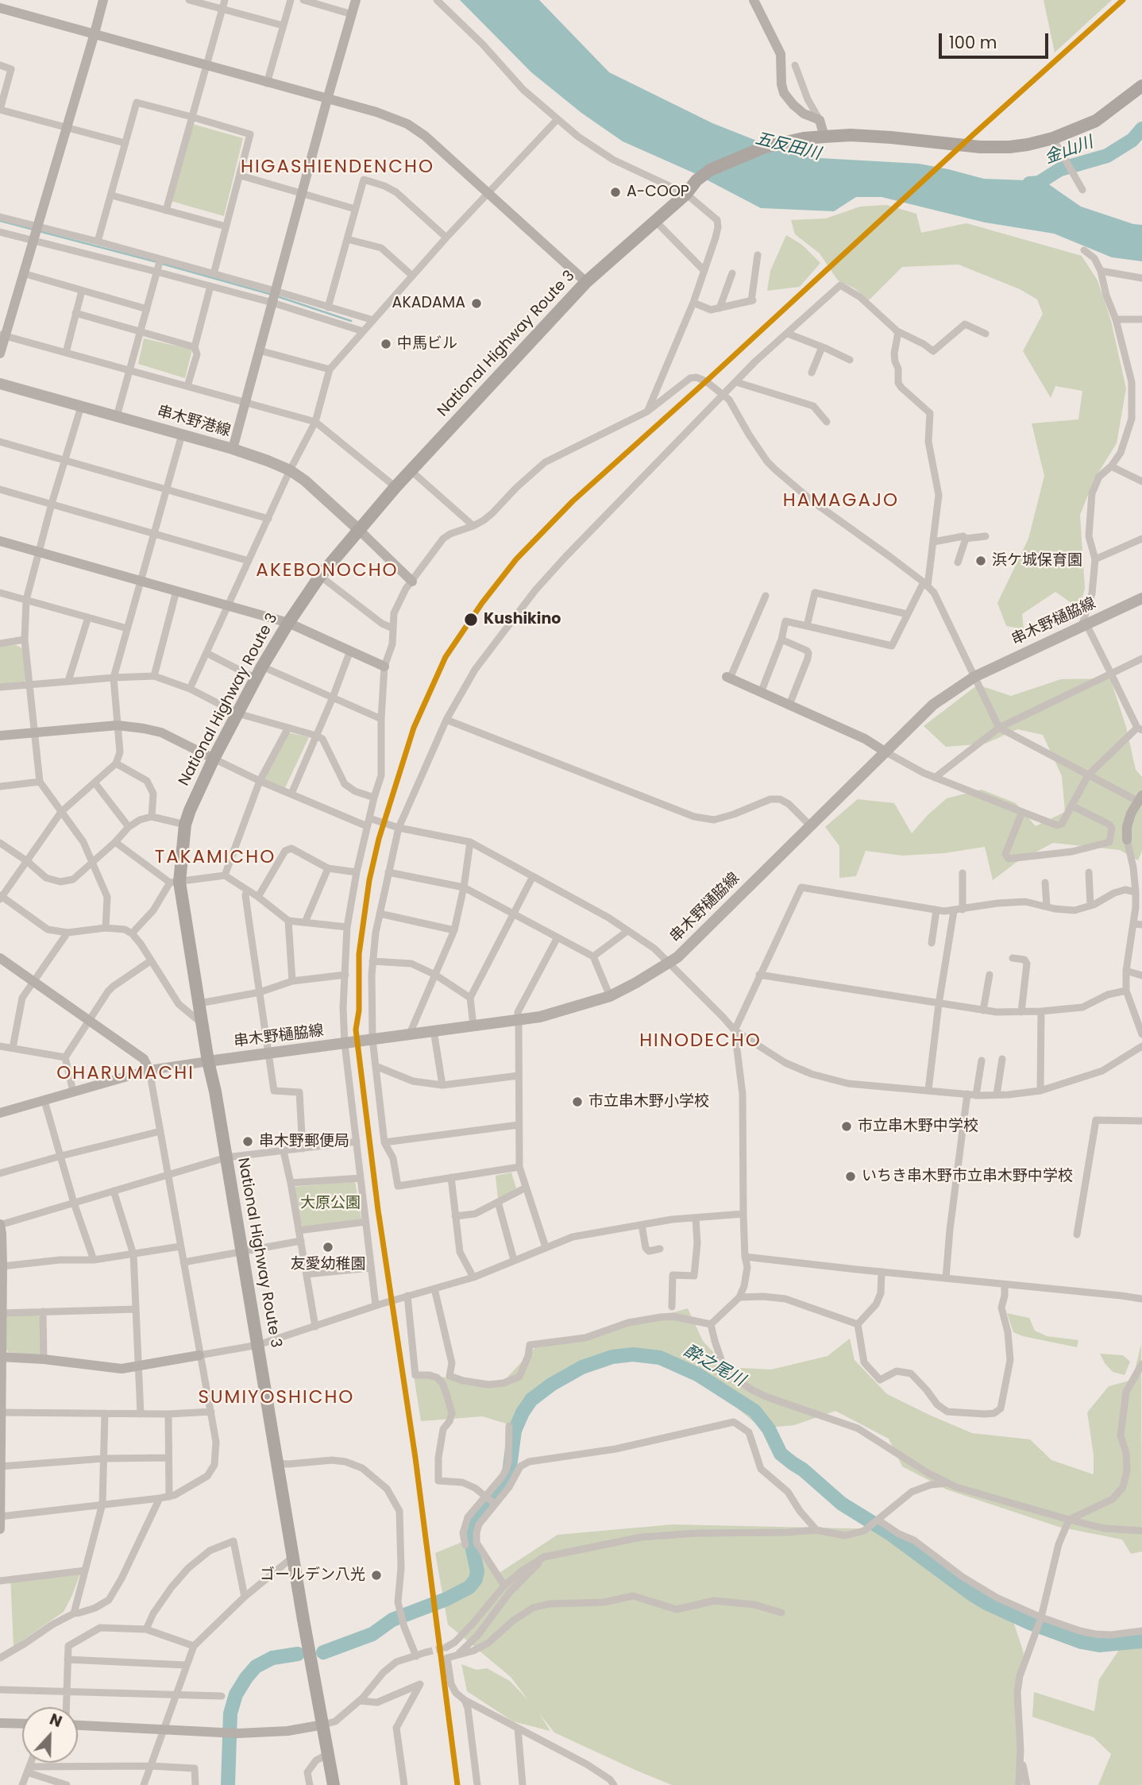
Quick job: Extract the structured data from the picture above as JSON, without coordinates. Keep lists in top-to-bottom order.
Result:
{
  "streets": {
    "highway": ["National Highway Route 3"],
    "main road": ["串木野港線", "串木野樋脇線"]
  },
  "crossings": [
    ["National Highway Route 3", "串木野港線"],
    ["National Highway Route 3", "串木野樋脇線"]
  ],
  "districts": [
    "HIGASHIENDENCHO",
    "HAMAGAJO",
    "AKEBONOCHO",
    "TAKAMICHO",
    "HINODECHO",
    "OHARUMACHI",
    "SUMIYOSHICHO"
  ],
  "water": ["五反田川", "金山川", "酔之尾川"],
  "parks": ["大原公園"],
  "places": [
    "A-COOP",
    "AKADAMA",
    "中馬ビル",
    "浜ケ城保育園",
    "Kushikino",
    "市立串木野小学校",
    "市立串木野中学校",
    "串木野郵便局",
    "いちき串木野市立串木野中学校",
    "友愛幼稚園",
    "ゴールデン八光"
  ],
  "scale_bar": "100 m",
  "north": "top"
}
